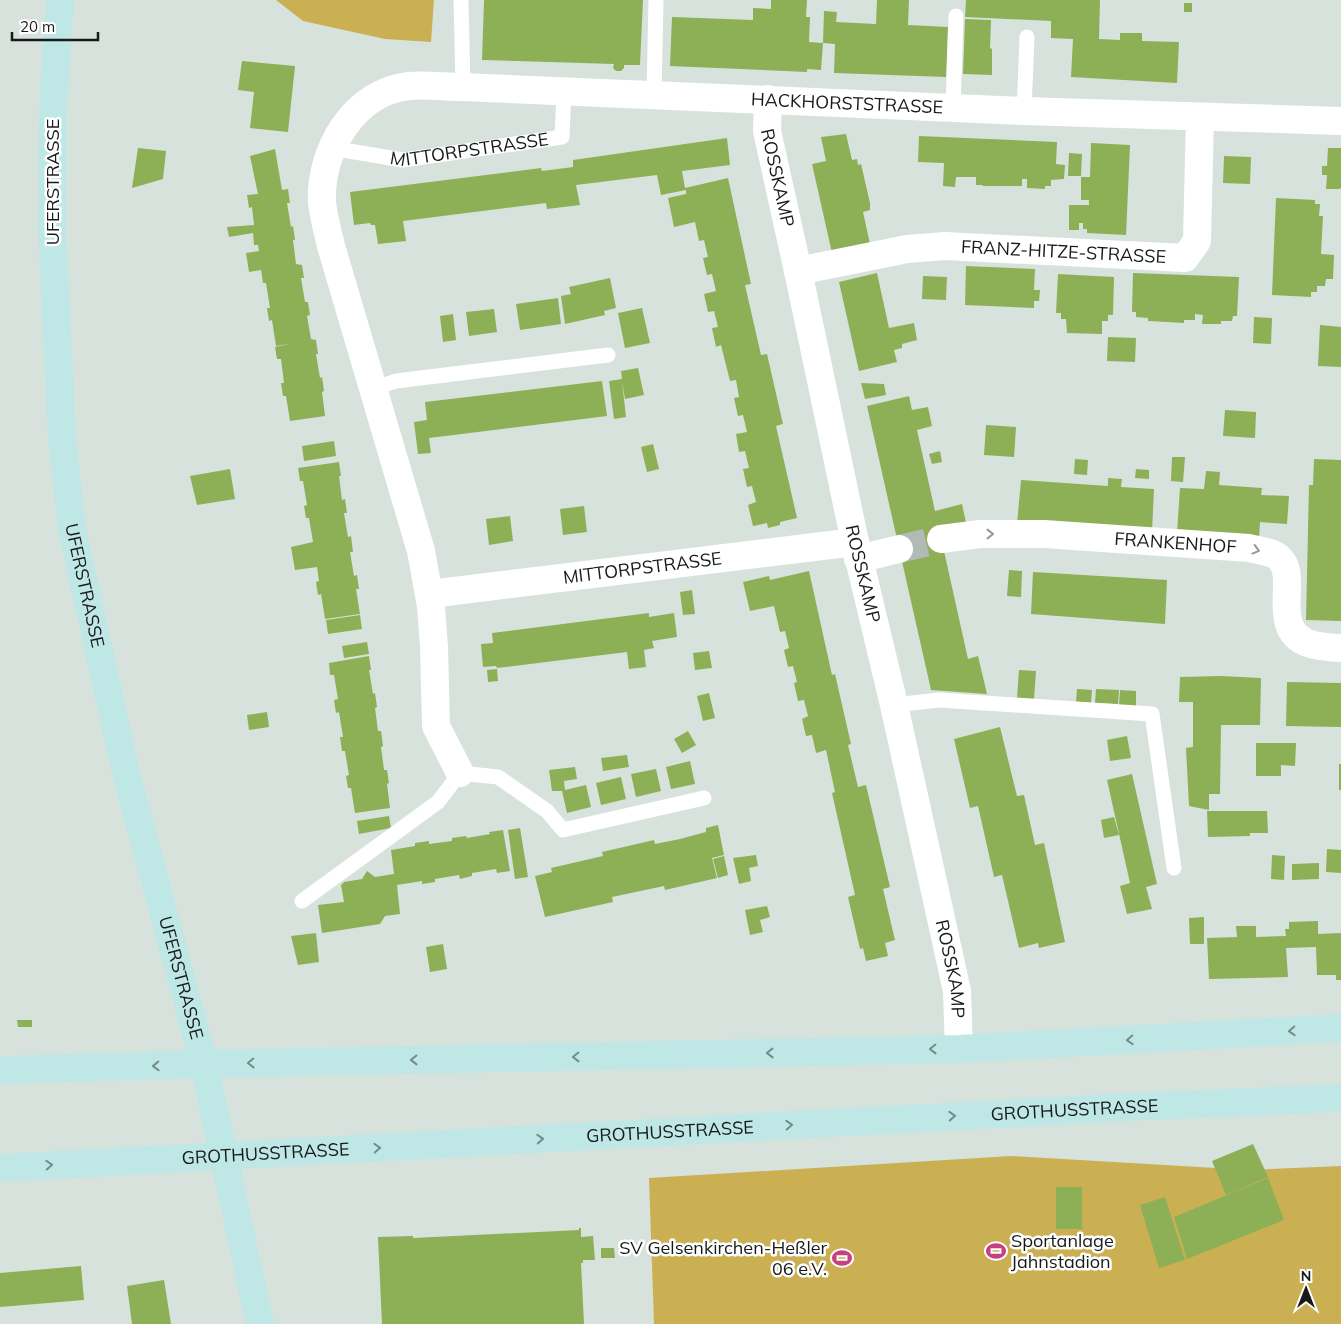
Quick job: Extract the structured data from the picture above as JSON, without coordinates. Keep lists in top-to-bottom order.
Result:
{
  "streets": {
    "main road": ["UFERSTRASSE", "GROTHUSSTRASSE"],
    "street": [
      "HACKHORSTSTRASSE",
      "MITTORPSTRASSE",
      "ROSSKAMP",
      "FRANZ-HITZE-STRASSE",
      "FRANKENHOF"
    ]
  },
  "crossings": [
    ["HACKHORSTSTRASSE", "MITTORPSTRASSE"],
    ["HACKHORSTSTRASSE", "ROSSKAMP"],
    ["HACKHORSTSTRASSE", "FRANZ-HITZE-STRASSE"],
    ["MITTORPSTRASSE", "ROSSKAMP"],
    ["ROSSKAMP", "FRANZ-HITZE-STRASSE"],
    ["UFERSTRASSE", "GROTHUSSTRASSE"]
  ],
  "one_way": ["FRANKENHOF"],
  "places": {
    "sports": ["Sportanlage Jahnstadion", "SV Gelsenkirchen-Heßler 06 e.V."]
  },
  "scale_bar": "20 m",
  "north": "top"
}
